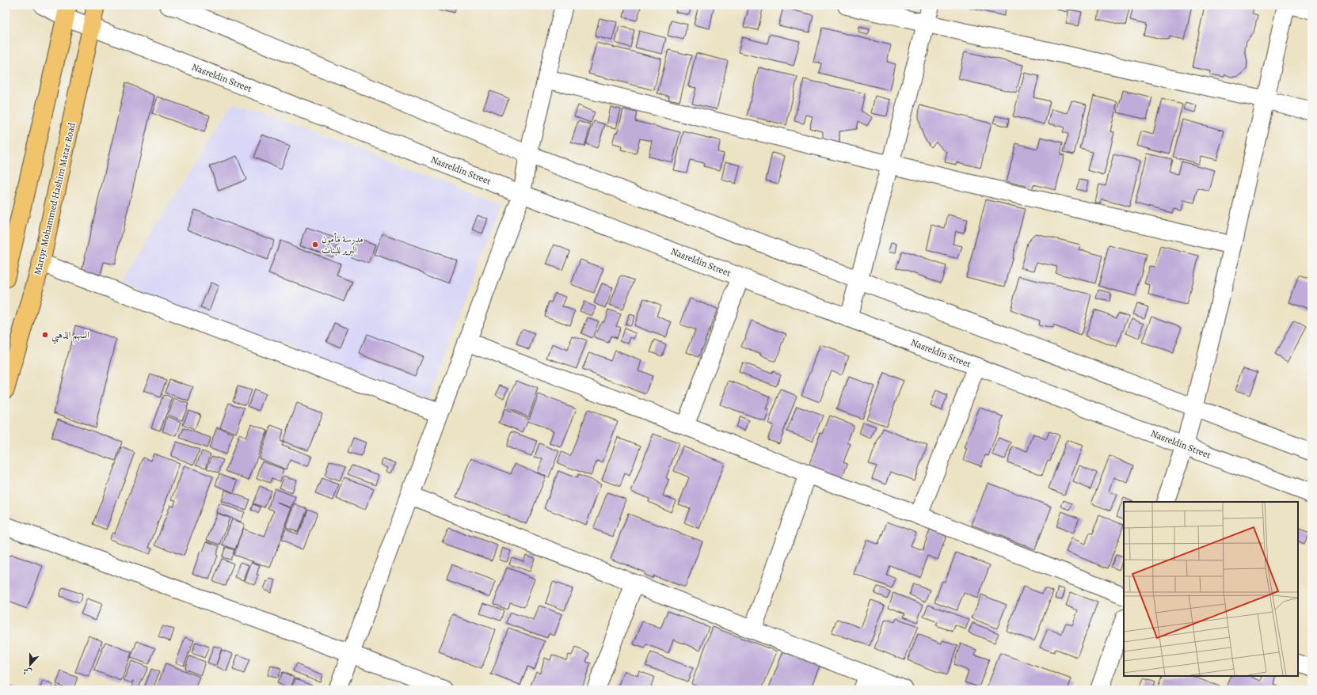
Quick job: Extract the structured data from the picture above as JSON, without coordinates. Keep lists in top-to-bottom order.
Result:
{
  "streets": {
    "main road": ["Martyr Mohammed Hashim Matar Road"],
    "street": ["Nasreldin Street"]
  },
  "crossings": [
    ["Nasreldin Street", "Martyr Mohammed Hashim Matar Road"]
  ],
  "places": ["مدرسة مأمون البرير للبنات", "السهم الذهبي"],
  "north": "bottom"
}
